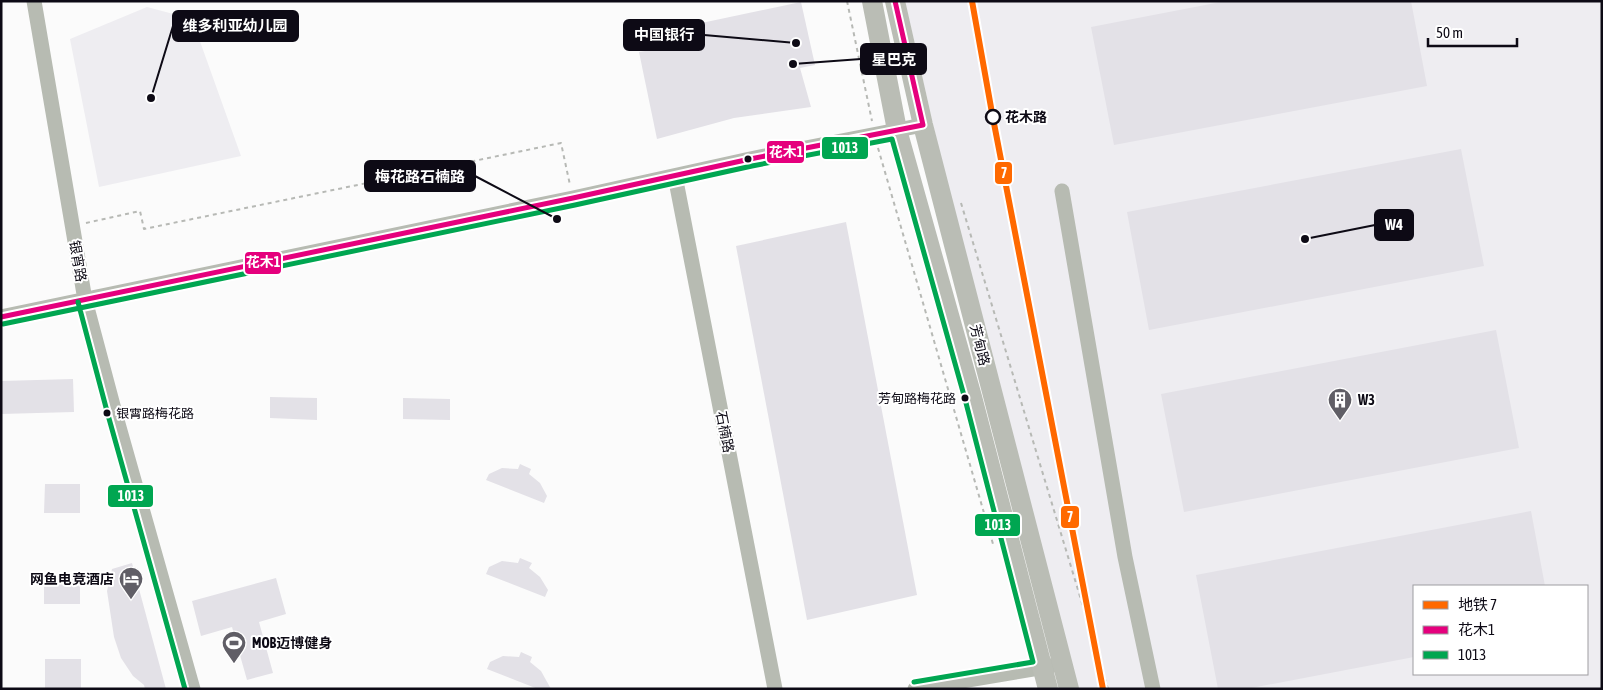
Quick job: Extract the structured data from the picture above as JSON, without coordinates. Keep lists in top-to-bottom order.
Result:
{
  "streets": {
    "main road": ["芳甸路"],
    "street": ["银宵路", "石楠路"]
  },
  "places": {
    "other": [
      "中国银行",
      "星巴克",
      "维多利亚幼儿园",
      "花木路",
      "梅花路石楠路",
      "W4",
      "芳甸路梅花路",
      "银霄路梅花路"
    ],
    "building": ["W3"],
    "hotel": ["网鱼电竞酒店"],
    "sports": ["MOB迈博健身"]
  },
  "lines": ["metro line 7", "transit line 花木1", "transit line 1013"],
  "legend": ["地铁 7", "花木1", "1013"],
  "scale_bar": "50 m"
}
